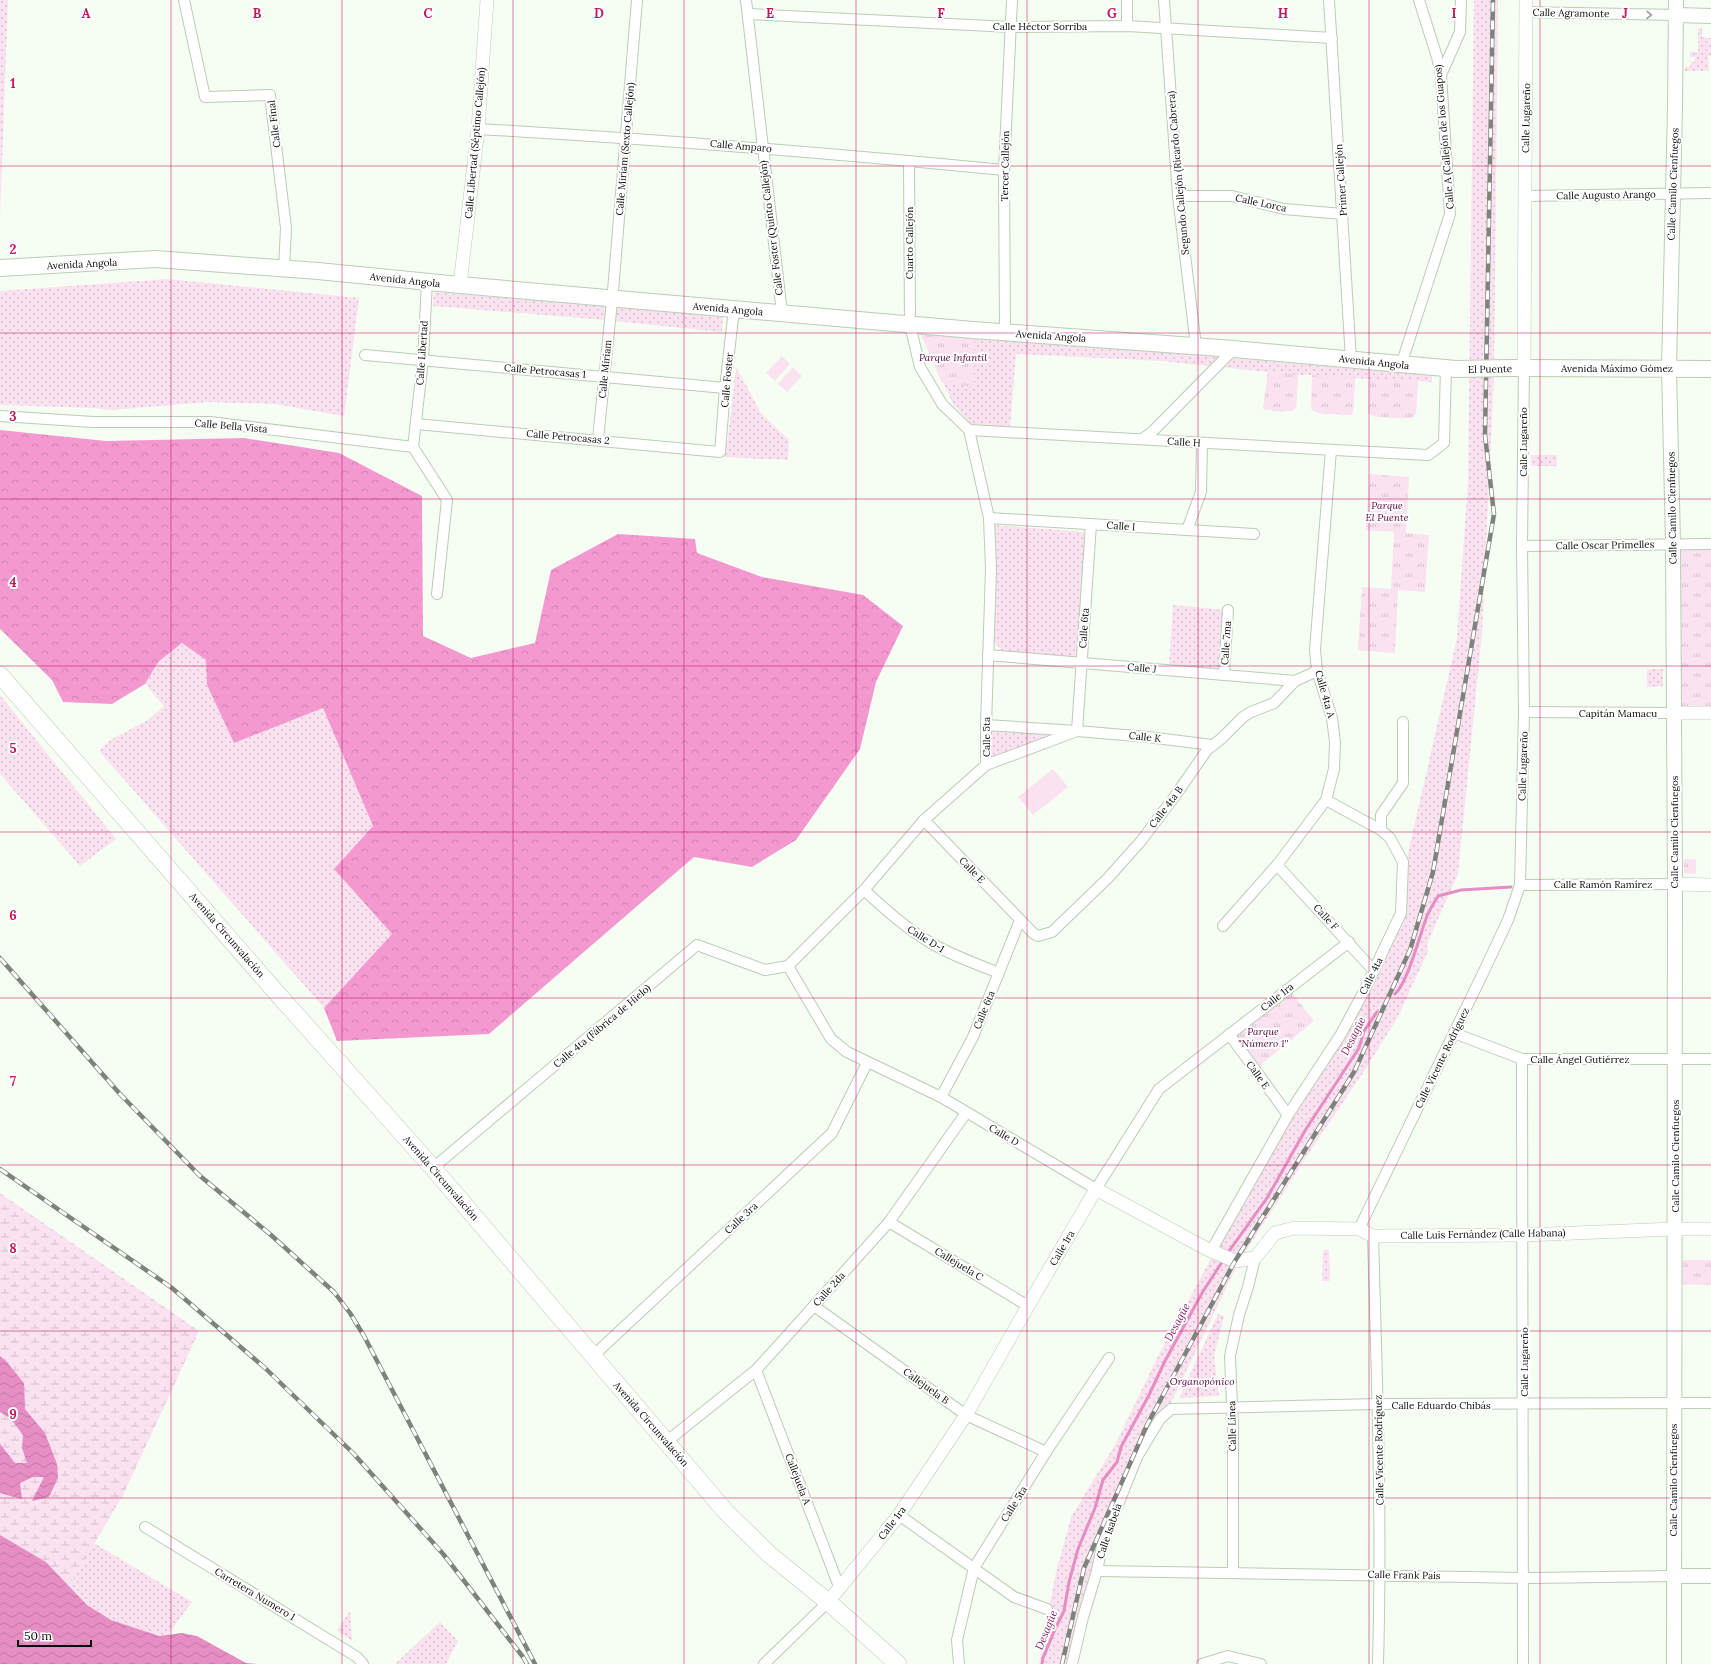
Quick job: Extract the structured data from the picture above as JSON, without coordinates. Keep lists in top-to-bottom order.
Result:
{
  "streets": {
    "highway": ["Avenida Circunvalación"],
    "main road": [
      "Calle Agramonte",
      "Calle Camilo Cienfuegos",
      "Avenida Angola",
      "Avenida Máximo Gómez",
      "El Puente",
      "Calle Frank Pais"
    ],
    "street": [
      "Calle Héctor Sorriba",
      "Calle Lugareño",
      "Calle Final",
      "Calle A (Callejón de los Guapos)",
      "Calle Libertad (Séptimo Callejón)",
      "Calle Amparo",
      "Calle Miriam (Sexto Callejón)",
      "Tercer Callejón",
      "Segundo Callejón (Ricardo Cabrera)",
      "Primer Callejón",
      "Calle Augusto Arango",
      "Calle Lorca",
      "Calle Foster (Quinto Callejón)",
      "Cuarto Callejón",
      "Calle Libertad",
      "Calle Miriam",
      "Calle Petrocasas 1",
      "Calle Foster",
      "Calle Bella Vista",
      "Calle Petrocasas 2",
      "Calle H",
      "Calle I",
      "Calle Oscar Primelles",
      "Calle 6ta",
      "Calle 7ma",
      "Calle J",
      "Calle 4ta A",
      "Capitán Mamacu",
      "Calle 5ta",
      "Calle K",
      "Calle 4ta B",
      "Calle E",
      "Calle Ramón Ramírez",
      "Calle F",
      "Calle D-1",
      "Calle 4ta",
      "Calle 1ra",
      "Calle 4ta (Fábrica de Hielo)",
      "Calle Vicente Rodríguez",
      "Calle Ángel Gutiérrez",
      "Calle D",
      "Calle 3ra",
      "Calle Luis Fernández (Calle Habana)",
      "Callejuela C",
      "Calle 2da",
      "Callejuela B",
      "Calle Eduardo Chibás",
      "Calle Línea",
      "Callejuela A",
      "Calle Isabela",
      "Carretera Numero 1"
    ]
  },
  "crossings": [
    ["Calle Agramonte", "Calle Lugareño"],
    ["Calle Agramonte", "Calle Camilo Cienfuegos"],
    ["Calle Héctor Sorriba", "Tercer Callejón"],
    ["Calle Héctor Sorriba", "Segundo Callejón (Ricardo Cabrera)"],
    ["Calle Héctor Sorriba", "Primer Callejón"],
    ["Calle Héctor Sorriba", "Calle Foster (Quinto Callejón)"],
    ["Calle Lugareño", "Calle Augusto Arango"],
    ["Calle Lugareño", "Avenida Máximo Gómez"],
    ["Calle Lugareño", "El Puente"],
    ["Calle Lugareño", "Calle Oscar Primelles"],
    ["Calle Lugareño", "Capitán Mamacu"],
    ["Calle Lugareño", "Calle Ramón Ramírez"],
    ["Calle Lugareño", "Calle Vicente Rodríguez"],
    ["Calle Lugareño", "Calle Ángel Gutiérrez"],
    ["Calle Lugareño", "Calle Luis Fernández (Calle Habana)"],
    ["Calle Lugareño", "Calle Eduardo Chibás"],
    ["Calle Lugareño", "Calle Frank Pais"],
    ["Calle Final", "Avenida Angola"],
    ["Calle A (Callejón de los Guapos)", "Avenida Angola"],
    ["Calle Libertad (Séptimo Callejón)", "Calle Amparo"],
    ["Calle Libertad (Séptimo Callejón)", "Avenida Angola"],
    ["Calle Amparo", "Calle Miriam (Sexto Callejón)"],
    ["Calle Amparo", "Tercer Callejón"],
    ["Calle Amparo", "Calle Foster (Quinto Callejón)"],
    ["Calle Amparo", "Cuarto Callejón"],
    ["Calle Miriam (Sexto Callejón)", "Avenida Angola"],
    ["Calle Miriam (Sexto Callejón)", "Calle Miriam"],
    ["Tercer Callejón", "Avenida Angola"],
    ["Segundo Callejón (Ricardo Cabrera)", "Calle Lorca"],
    ["Segundo Callejón (Ricardo Cabrera)", "Avenida Angola"],
    ["Primer Callejón", "Calle Lorca"],
    ["Primer Callejón", "Avenida Angola"],
    ["Calle Camilo Cienfuegos", "Calle Augusto Arango"],
    ["Calle Camilo Cienfuegos", "Avenida Máximo Gómez"],
    ["Calle Camilo Cienfuegos", "Calle Oscar Primelles"],
    ["Calle Camilo Cienfuegos", "Capitán Mamacu"],
    ["Calle Camilo Cienfuegos", "Calle Ramón Ramírez"],
    ["Calle Camilo Cienfuegos", "Calle Ángel Gutiérrez"],
    ["Calle Camilo Cienfuegos", "Calle Luis Fernández (Calle Habana)"],
    ["Calle Camilo Cienfuegos", "Calle Eduardo Chibás"],
    ["Calle Camilo Cienfuegos", "Calle Frank Pais"],
    ["Calle Foster (Quinto Callejón)", "Avenida Angola"],
    ["Cuarto Callejón", "Avenida Angola"],
    ["Avenida Angola", "Calle Libertad"],
    ["Avenida Angola", "Calle Miriam"],
    ["Avenida Angola", "El Puente"],
    ["Avenida Angola", "Calle Foster"],
    ["Avenida Angola", "Calle H"],
    ["Calle Libertad", "Calle Petrocasas 1"],
    ["Calle Libertad", "Calle Petrocasas 2"],
    ["Avenida Máximo Gómez", "El Puente"],
    ["Calle Miriam", "Calle Petrocasas 1"],
    ["Calle Miriam", "Calle Petrocasas 2"],
    ["El Puente", "Calle H"],
    ["Calle Petrocasas 1", "Calle Foster"],
    ["Calle Foster", "Calle Petrocasas 2"],
    ["Calle H", "Calle 4ta A"],
    ["Calle H", "Calle 5ta"],
    ["Calle I", "Calle 6ta"],
    ["Calle I", "Calle 5ta"],
    ["Calle 6ta", "Calle J"],
    ["Calle 6ta", "Calle K"],
    ["Calle 6ta", "Calle 4ta B"],
    ["Calle 6ta", "Calle E"],
    ["Calle 6ta", "Calle D-1"],
    ["Calle 6ta", "Calle D"],
    ["Calle 7ma", "Calle J"],
    ["Calle J", "Calle 5ta"],
    ["Calle J", "Calle 4ta B"],
    ["Calle 4ta A", "Calle 4ta B"],
    ["Calle 4ta A", "Calle F"],
    ["Calle 4ta A", "Calle 4ta"],
    ["Calle 5ta", "Calle K"],
    ["Calle 5ta", "Calle E"],
    ["Calle 5ta", "Calle D-1"],
    ["Calle 5ta", "Calle 4ta (Fábrica de Hielo)"],
    ["Calle 5ta", "Calle D"],
    ["Calle 5ta", "Callejuela B"],
    ["Calle K", "Calle 4ta B"],
    ["Calle 4ta B", "Calle E"],
    ["Calle E", "Calle 4ta"],
    ["Calle E", "Calle 1ra"],
    ["Calle Ramón Ramírez", "Calle Vicente Rodríguez"],
    ["Calle F", "Calle 4ta"],
    ["Calle F", "Calle 1ra"],
    ["Avenida Circunvalación", "Calle 1ra"],
    ["Avenida Circunvalación", "Calle 4ta (Fábrica de Hielo)"],
    ["Avenida Circunvalación", "Calle 3ra"],
    ["Avenida Circunvalación", "Calle 2da"],
    ["Calle 4ta", "Calle D"],
    ["Calle 1ra", "Calle D"],
    ["Calle 1ra", "Callejuela C"],
    ["Calle 1ra", "Callejuela B"],
    ["Calle 1ra", "Callejuela A"],
    ["Calle 4ta (Fábrica de Hielo)", "Calle D"],
    ["Calle Vicente Rodríguez", "Calle Ángel Gutiérrez"],
    ["Calle Vicente Rodríguez", "Calle Luis Fernández (Calle Habana)"],
    ["Calle Vicente Rodríguez", "Calle Eduardo Chibás"],
    ["Calle Vicente Rodríguez", "Calle Frank Pais"],
    ["Calle D", "Calle 3ra"],
    ["Calle D", "Calle Luis Fernández (Calle Habana)"],
    ["Calle D", "Calle 2da"],
    ["Calle D", "Calle Línea"],
    ["Calle Luis Fernández (Calle Habana)", "Calle Línea"],
    ["Callejuela C", "Calle 2da"],
    ["Calle 2da", "Callejuela B"],
    ["Calle 2da", "Callejuela A"],
    ["Calle Eduardo Chibás", "Calle Línea"],
    ["Calle Eduardo Chibás", "Calle Isabela"],
    ["Calle Línea", "Calle Frank Pais"],
    ["Calle Isabela", "Calle Frank Pais"]
  ],
  "one_way": ["Calle Agramonte"],
  "water": ["Desagüe"],
  "parks": [
    "Parque Infantil",
    "Parque El Puente",
    "Parque \"Número 1\"",
    "Organopónico"
  ],
  "scale_bar": "50 m",
  "grid": {
    "columns": [
      "A",
      "B",
      "C",
      "D",
      "E",
      "F",
      "G",
      "H",
      "I",
      "J"
    ],
    "rows": [
      "1",
      "2",
      "3",
      "4",
      "5",
      "6",
      "7",
      "8",
      "9"
    ]
  }
}
